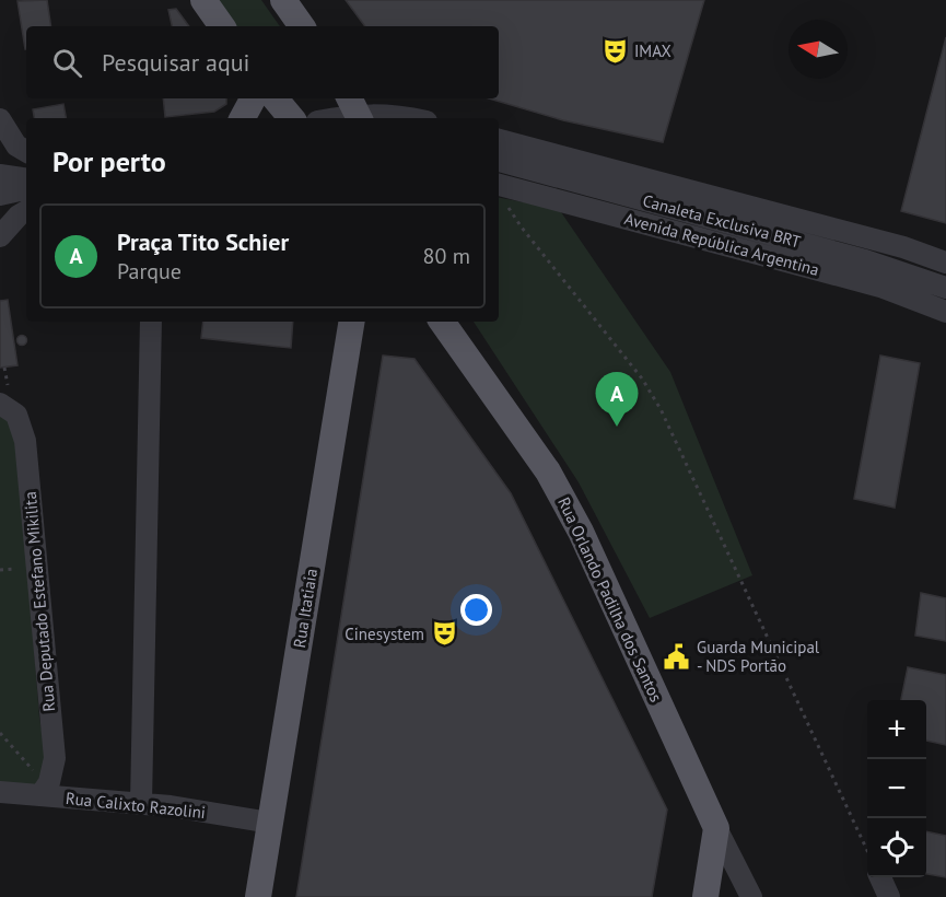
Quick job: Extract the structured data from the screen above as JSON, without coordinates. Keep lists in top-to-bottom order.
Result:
{
  "streets": {
    "main road": ["Rua Orlando Padilha dos Santos", "Rua Itatiaia"],
    "street": [
      "Canaleta Exclusiva BRT",
      "Avenida República Argentina",
      "Rua Deputado Estefano Mikilita",
      "Rua Calixto Razolini"
    ]
  },
  "crossings": [
    ["Rua Deputado Estefano Mikilita", "Rua Calixto Razolini"],
    ["Rua Itatiaia", "Rua Calixto Razolini"]
  ],
  "places": {
    "theatre": ["IMAX", "Cinesystem"],
    "public building": ["Guarda Municipal - NDS Portão"]
  },
  "north": "left",
  "page": {
    "search": "Pesquisar aqui",
    "heading": "Por perto",
    "list": [
      {
        "mark": "A",
        "name": "Praça Tito Schier",
        "note": "Parque",
        "value": "80 m"
      }
    ],
    "pins": "A",
    "map_buttons": ["+", "−"]
  }
}
